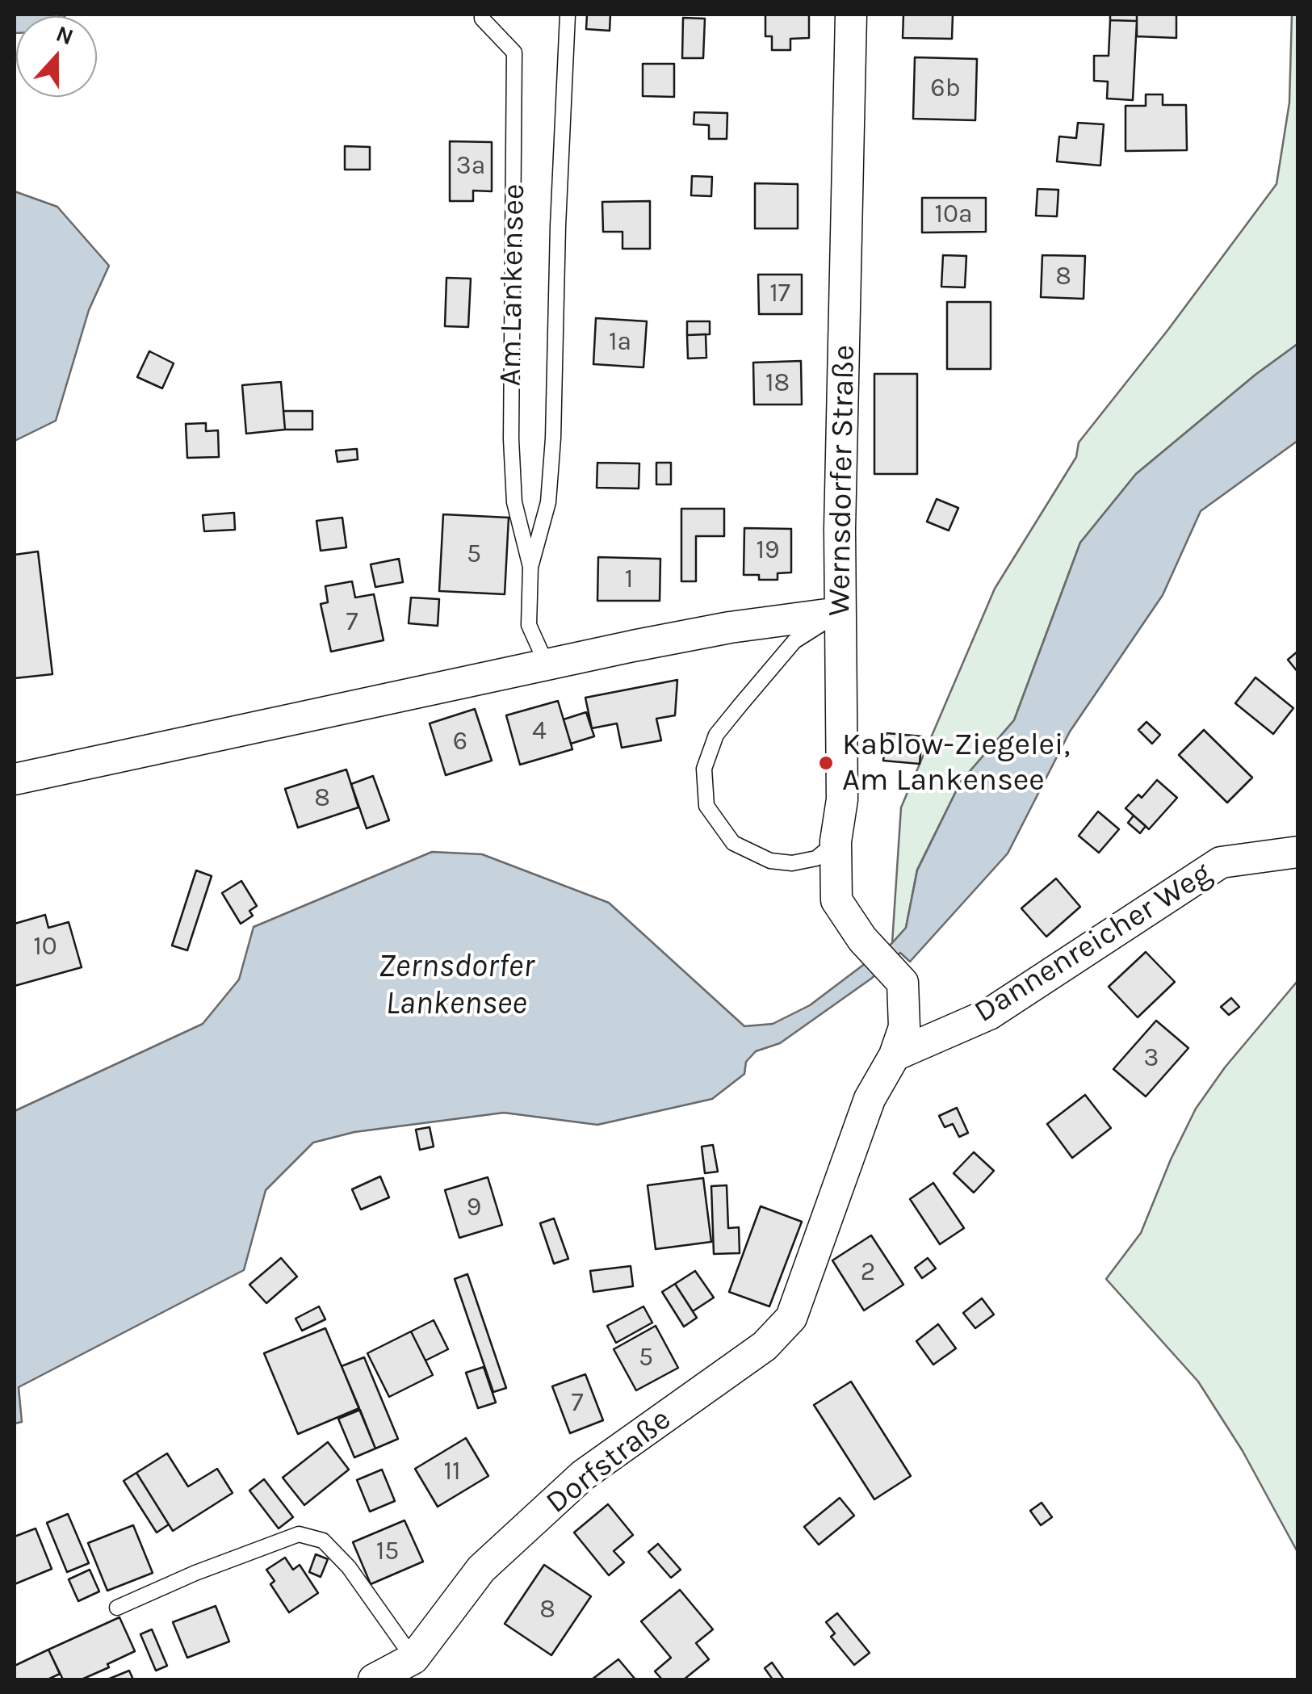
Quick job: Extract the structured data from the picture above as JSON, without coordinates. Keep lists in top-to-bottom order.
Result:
{
  "streets": {
    "street": ["Wernsdorfer Straße", "Dannenreicher Weg", "Dorfstraße"],
    "lane": ["Am Lankensee"]
  },
  "crossings": [
    ["Wernsdorfer Straße", "Dorfstraße"],
    ["Dannenreicher Weg", "Dorfstraße"]
  ],
  "water": ["Zernsdorfer Lankensee"],
  "places": ["Kablow-Ziegelei, Am Lankensee"],
  "house_numbers": [
    "6b",
    "3a",
    "10a",
    "8",
    "17",
    "1a",
    "18",
    "19",
    "5",
    "1",
    "7",
    "4",
    "6",
    "8",
    "10",
    "3",
    "9",
    "2",
    "5",
    "7",
    "11",
    "15",
    "8"
  ],
  "north": "top"
}
